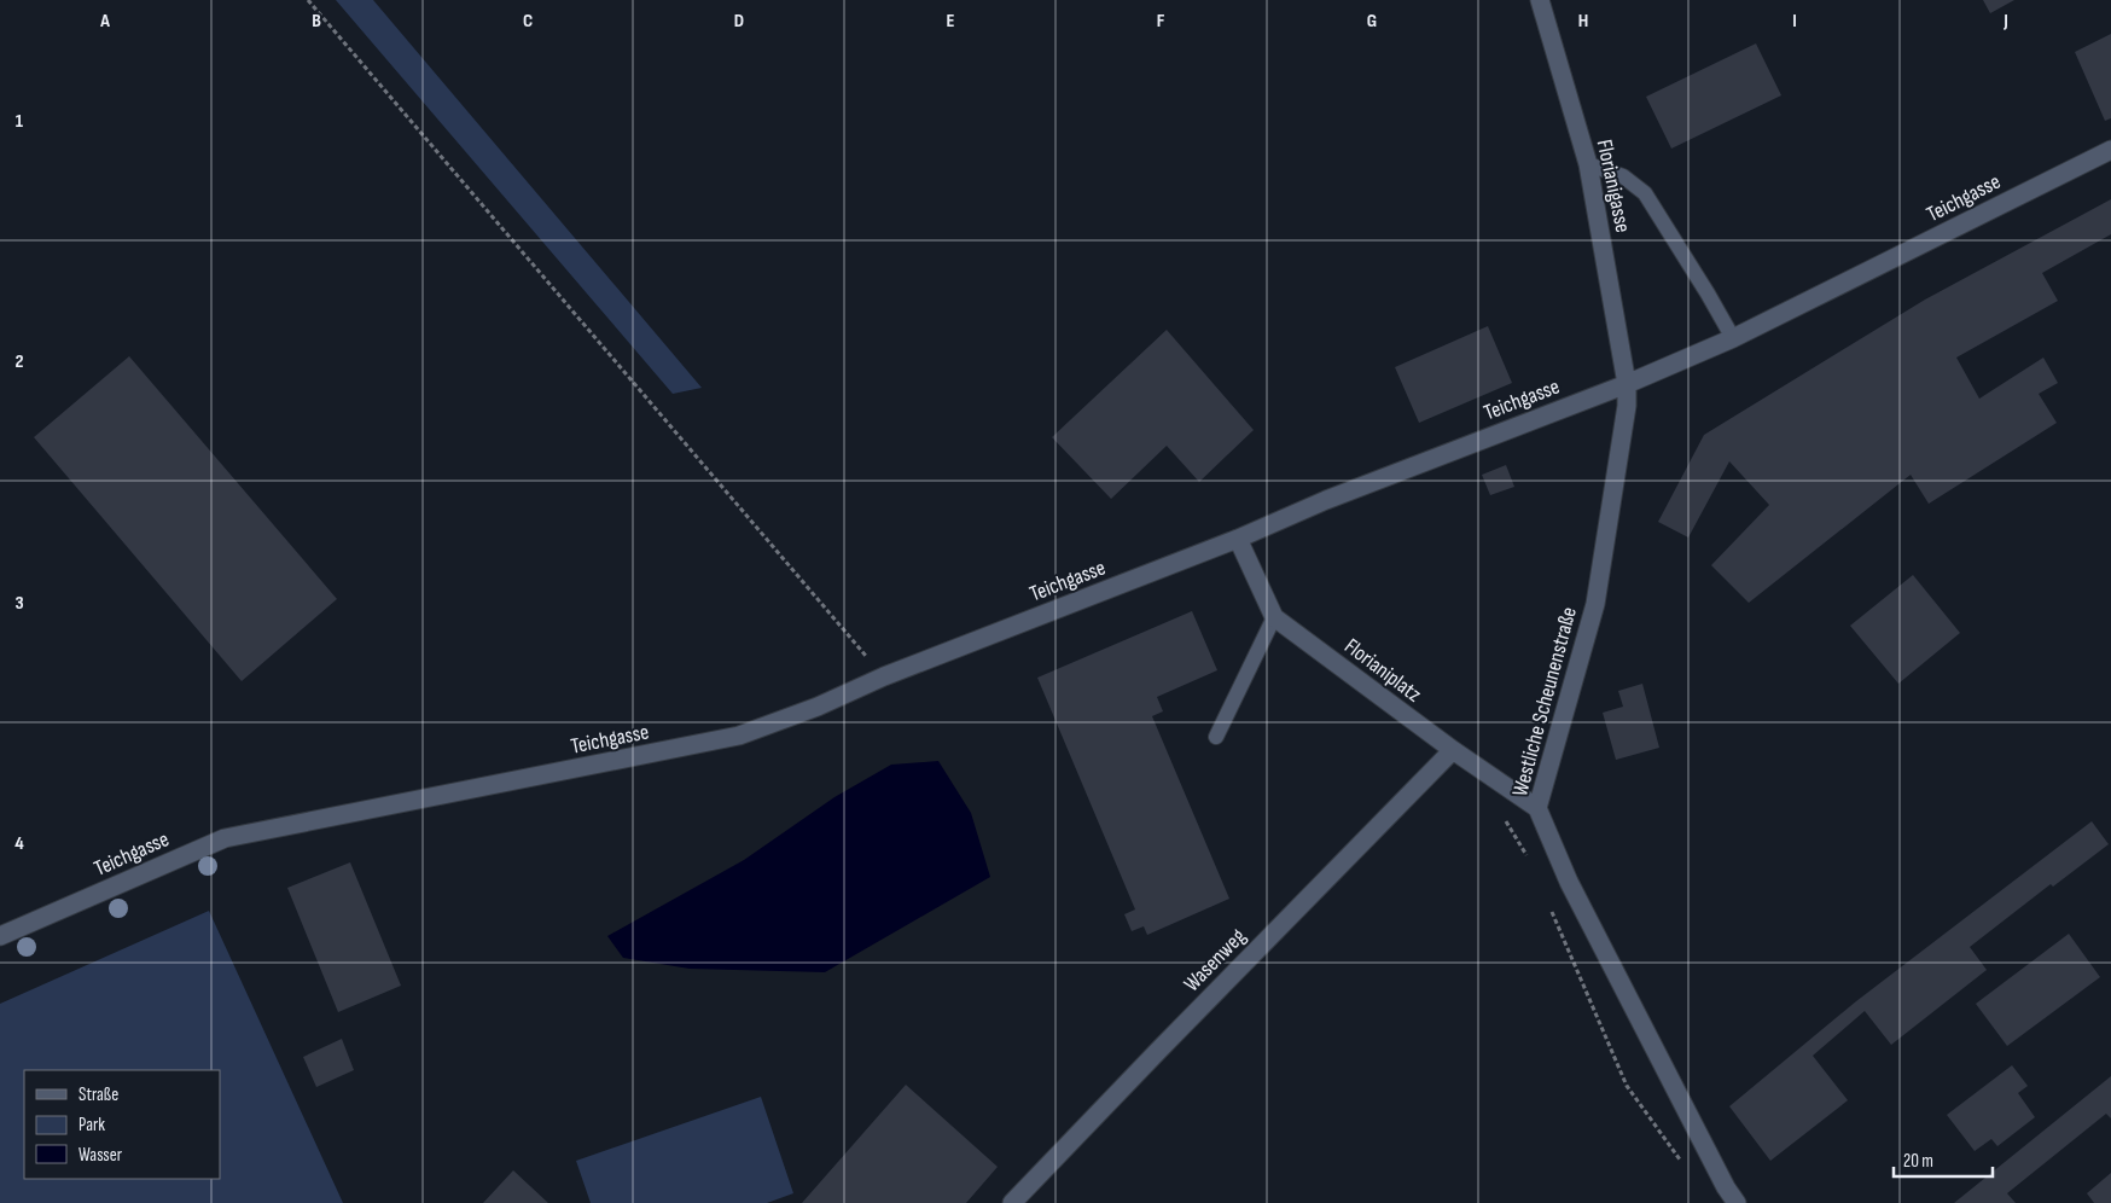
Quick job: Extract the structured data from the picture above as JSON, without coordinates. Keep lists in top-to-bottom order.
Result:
{
  "streets": {
    "street": [
      "Florianigasse",
      "Teichgasse",
      "Florianiplatz",
      "Westliche Scheunenstraße",
      "Wasenweg"
    ]
  },
  "crossings": [
    ["Florianigasse", "Teichgasse"],
    ["Florianigasse", "Westliche Scheunenstraße"],
    ["Teichgasse", "Florianiplatz"],
    ["Teichgasse", "Westliche Scheunenstraße"],
    ["Florianiplatz", "Westliche Scheunenstraße"],
    ["Florianiplatz", "Wasenweg"]
  ],
  "legend": ["Straße", "Park", "Wasser"],
  "scale_bar": "20 m",
  "grid": {
    "columns": [
      "A",
      "B",
      "C",
      "D",
      "E",
      "F",
      "G",
      "H",
      "I",
      "J"
    ],
    "rows": [
      "1",
      "2",
      "3",
      "4"
    ]
  }
}
